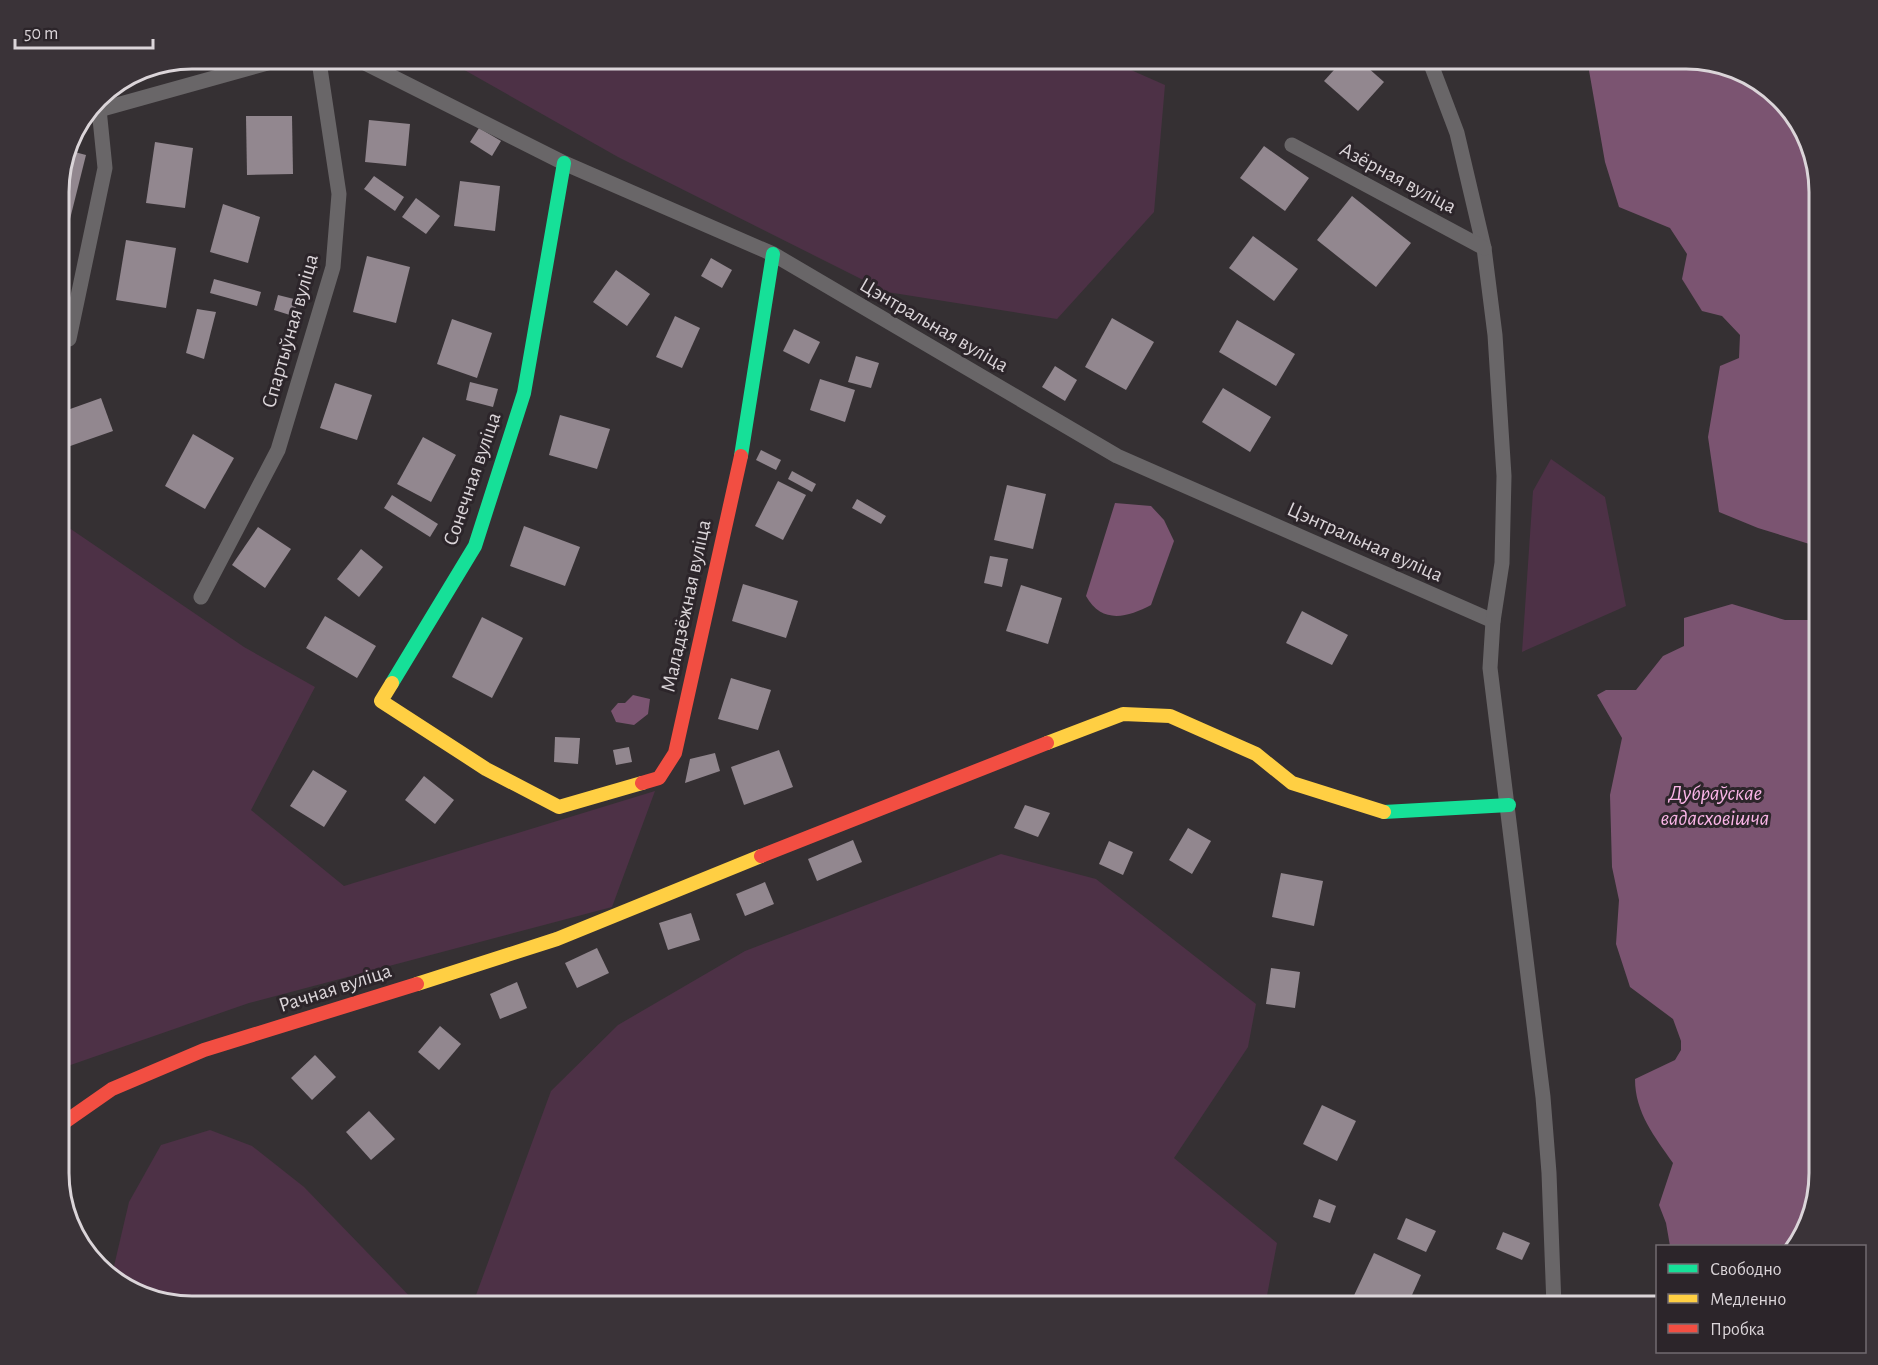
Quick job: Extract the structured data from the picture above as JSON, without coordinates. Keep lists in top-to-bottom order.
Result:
{
  "streets": {
    "street": [
      "Азёрная вуліца",
      "Цэнтральная вуліца",
      "Спартыўная вуліца",
      "Сонечная вуліца",
      "Маладзёжная вуліца",
      "Рачная вуліца"
    ]
  },
  "crossings": [
    ["Цэнтральная вуліца", "Сонечная вуліца"],
    ["Цэнтральная вуліца", "Маладзёжная вуліца"],
    ["Сонечная вуліца", "Маладзёжная вуліца"]
  ],
  "water": ["Дубраўскае вадасховішча"],
  "legend": ["Свободно", "Медленно", "Пробка"],
  "scale_bar": "50 m"
}
